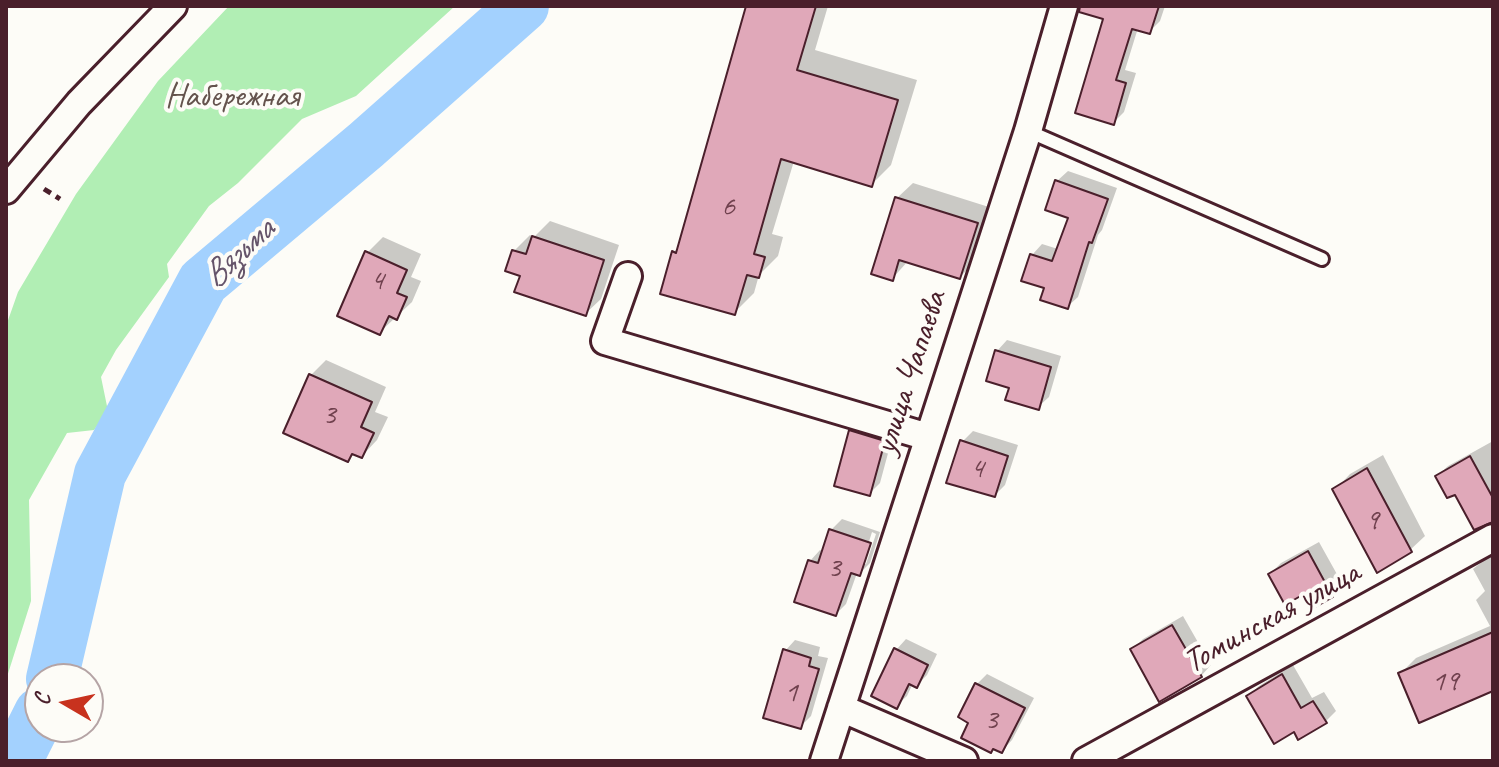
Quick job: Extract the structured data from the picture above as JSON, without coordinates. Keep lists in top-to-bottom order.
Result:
{
  "streets": {
    "street": ["улица Чапаева", "Томинская улица"]
  },
  "water": ["Вязьма"],
  "parks": ["Набережная"],
  "house_numbers": [
    "6",
    "4",
    "3",
    "4",
    "9",
    "3",
    "19",
    "1",
    "3"
  ],
  "north": "left"
}
